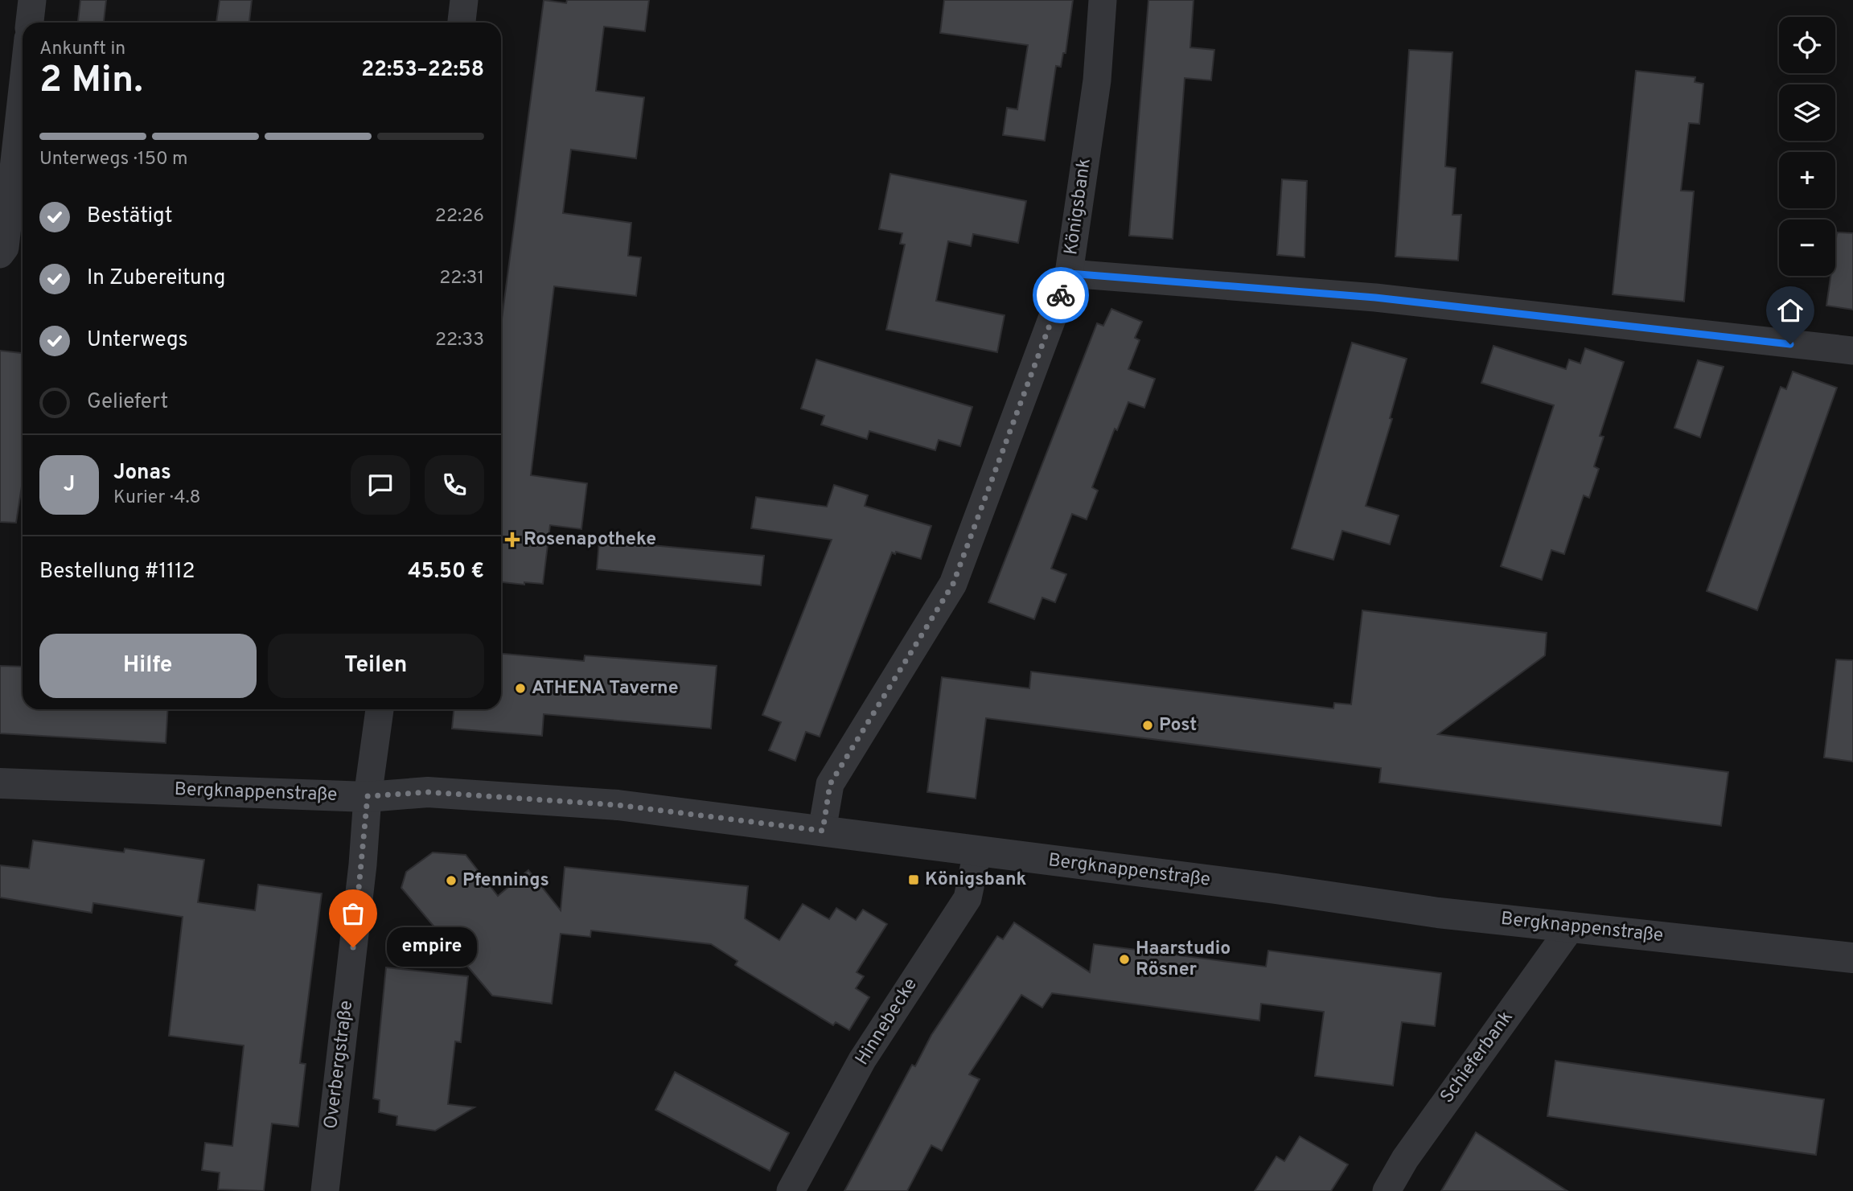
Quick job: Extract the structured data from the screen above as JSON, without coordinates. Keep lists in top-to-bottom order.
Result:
{
  "streets": {
    "street": [
      "Königsbank",
      "Bergknappenstraße",
      "Hinnebecke",
      "Schieferbank",
      "Overbergstraße"
    ]
  },
  "crossings": [
    ["Königsbank", "Bergknappenstraße"],
    ["Bergknappenstraße", "Hinnebecke"],
    ["Bergknappenstraße", "Schieferbank"],
    ["Bergknappenstraße", "Overbergstraße"]
  ],
  "places": {
    "health": ["Rosenapotheke"],
    "other": [
      "ATHENA Taverne",
      "Post",
      "Pfennings",
      "empire",
      "Haarstudio Rösner"
    ],
    "transit": ["Königsbank"]
  },
  "page": {
    "map_buttons": ["+", "−"],
    "heading": ["2 Min.", "Ankunft in", "22:53–22:58"],
    "panel": [
      "Jonas",
      "Kurier · 4.8",
      "Bestellung #1112",
      "45.50 €"
    ],
    "bar": "Unterwegs · 150 m",
    "list": [
      ["Bestätigt", "22:26"],
      ["In Zubereitung", "22:31"],
      ["Unterwegs", "22:33"],
      "Geliefert"
    ],
    "round": "J",
    "buttons": ["Hilfe", "Teilen"],
    "bubble": "empire"
  }
}
